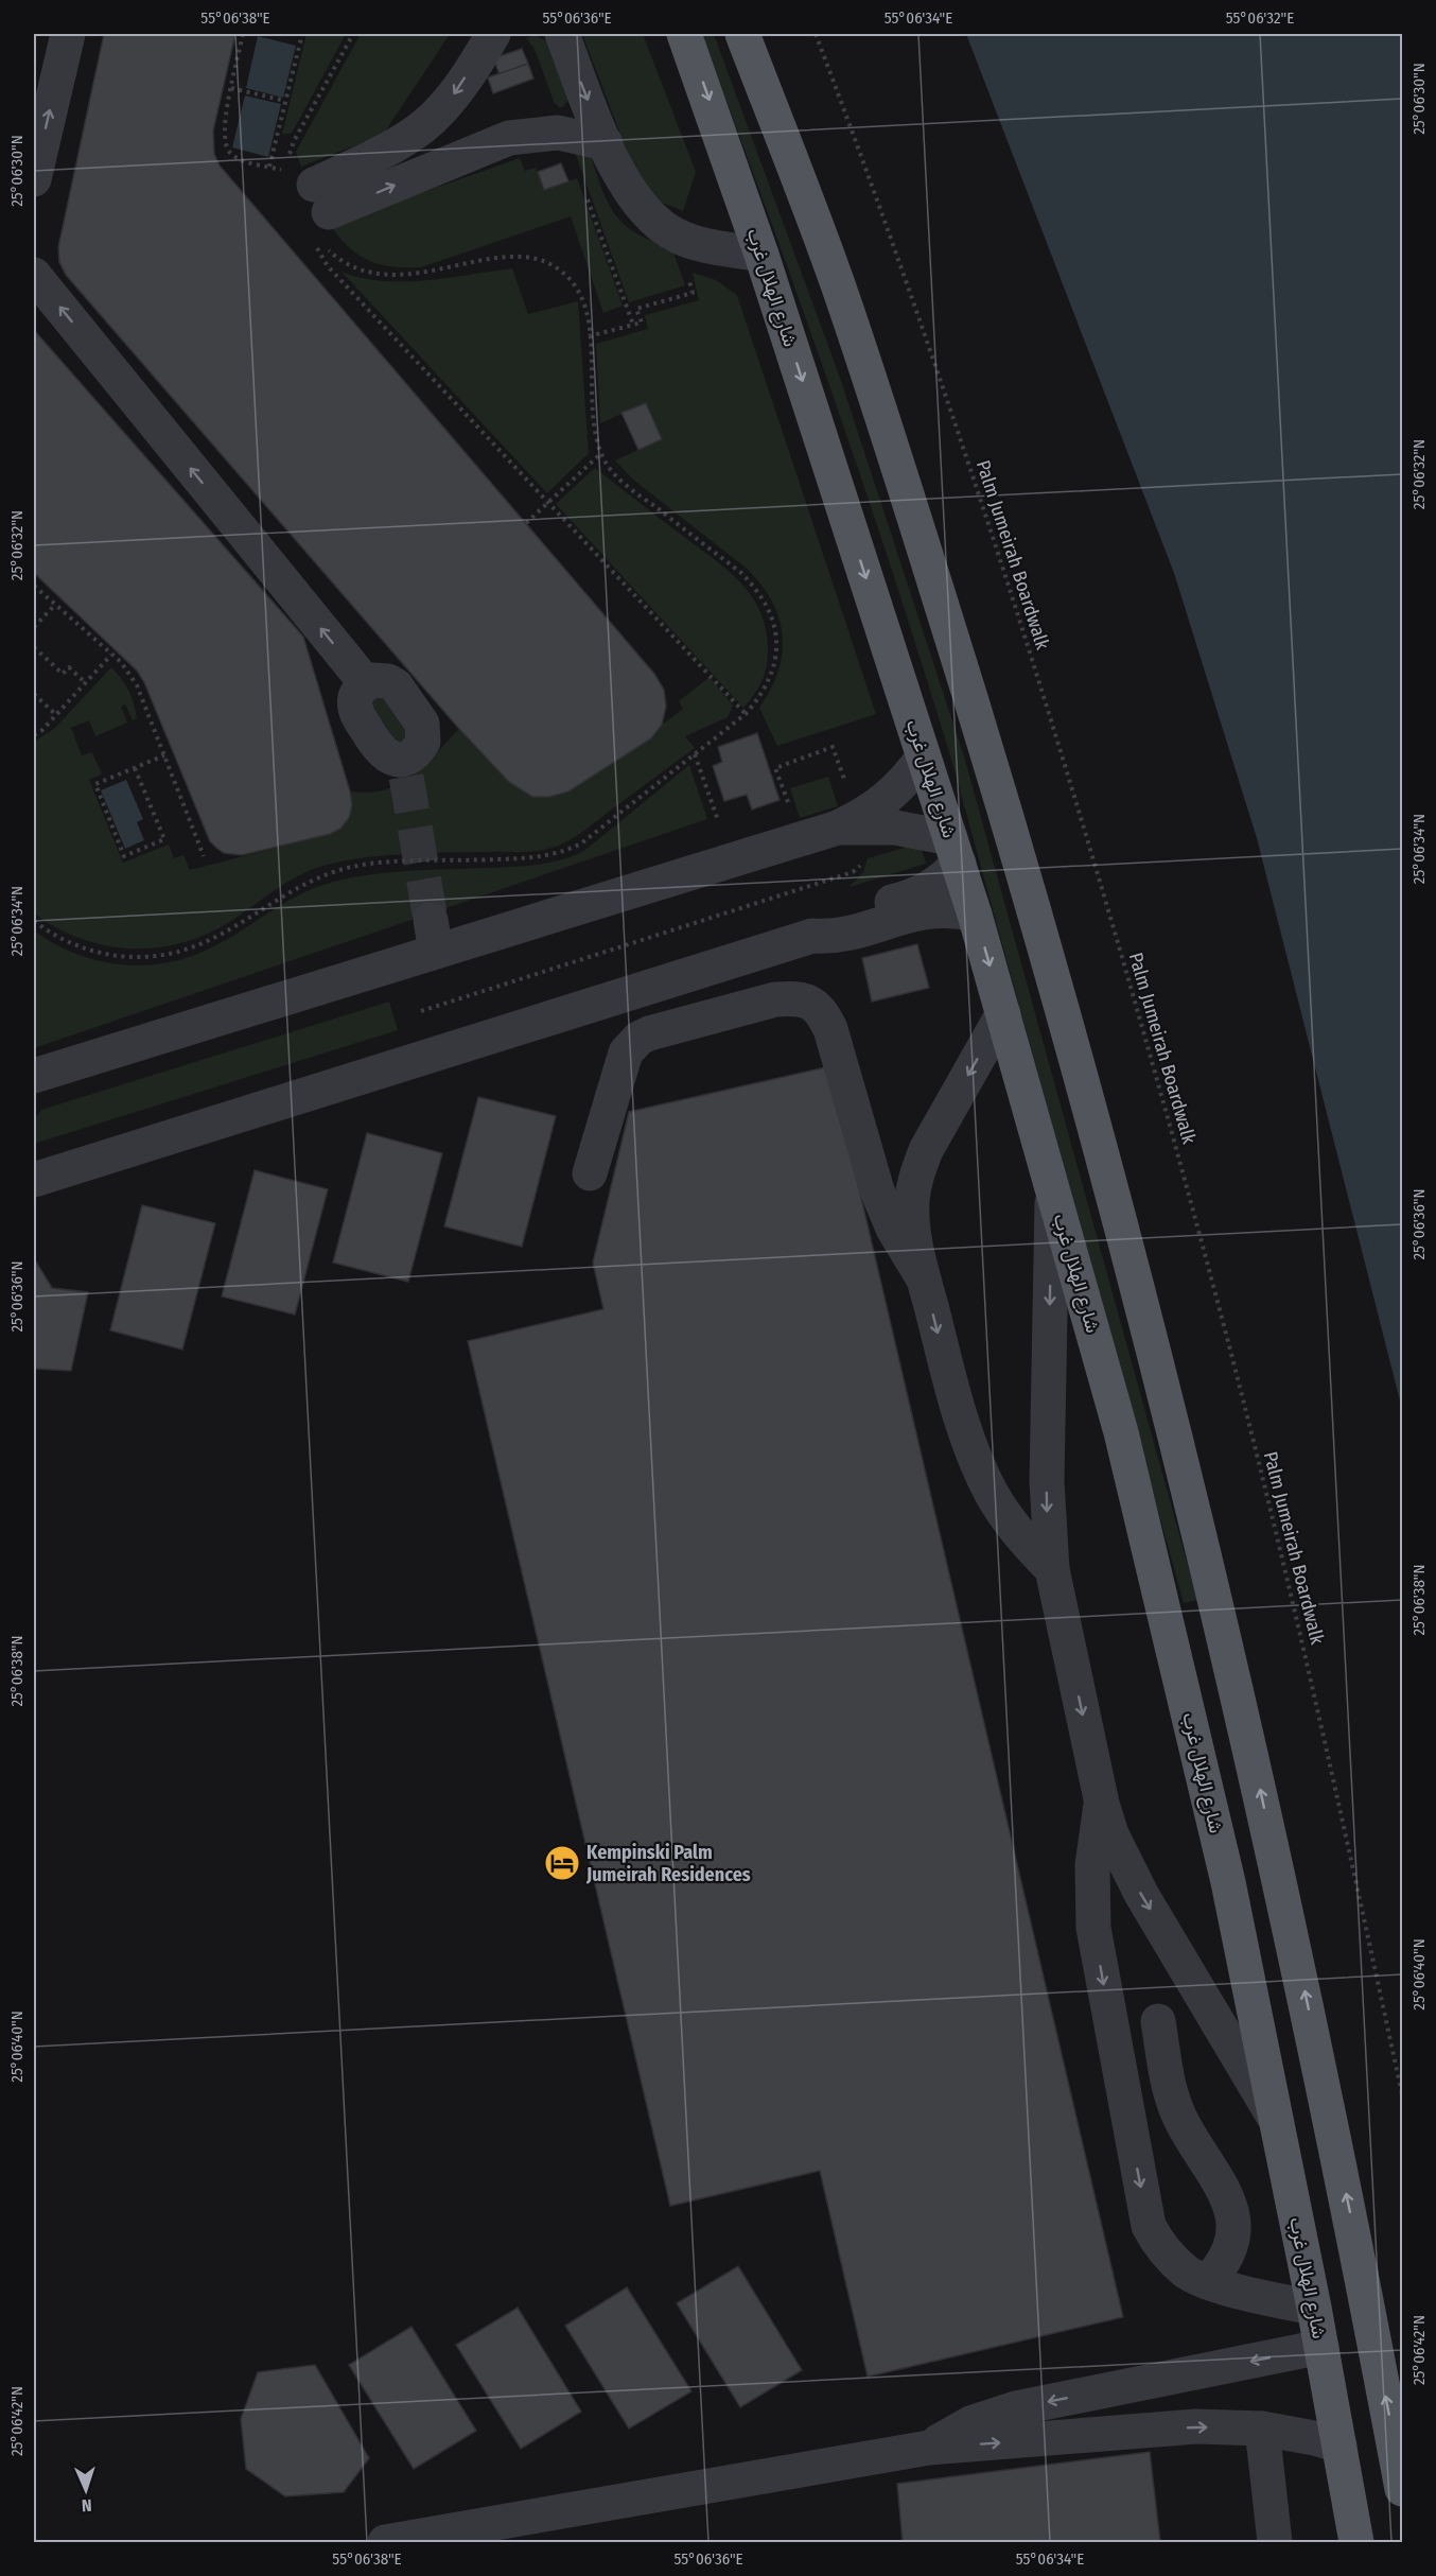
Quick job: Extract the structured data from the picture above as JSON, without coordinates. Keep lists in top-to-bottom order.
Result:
{
  "streets": {
    "main road": ["شارع الهلال غرب"],
    "path": ["Palm Jumeirah Boardwalk"]
  },
  "places": {
    "hotel": ["Kempinski Palm Jumeirah Residences"]
  },
  "north": "bottom",
  "coordinates": [
    "55°06'38\"E",
    "55°06'36\"E",
    "55°06'34\"E",
    "55°06'32\"E",
    "25°06'30\"N",
    "25°06'32\"N",
    "25°06'34\"N",
    "25°06'36\"N",
    "25°06'38\"N",
    "25°06'40\"N",
    "25°06'42\"N"
  ]
}
